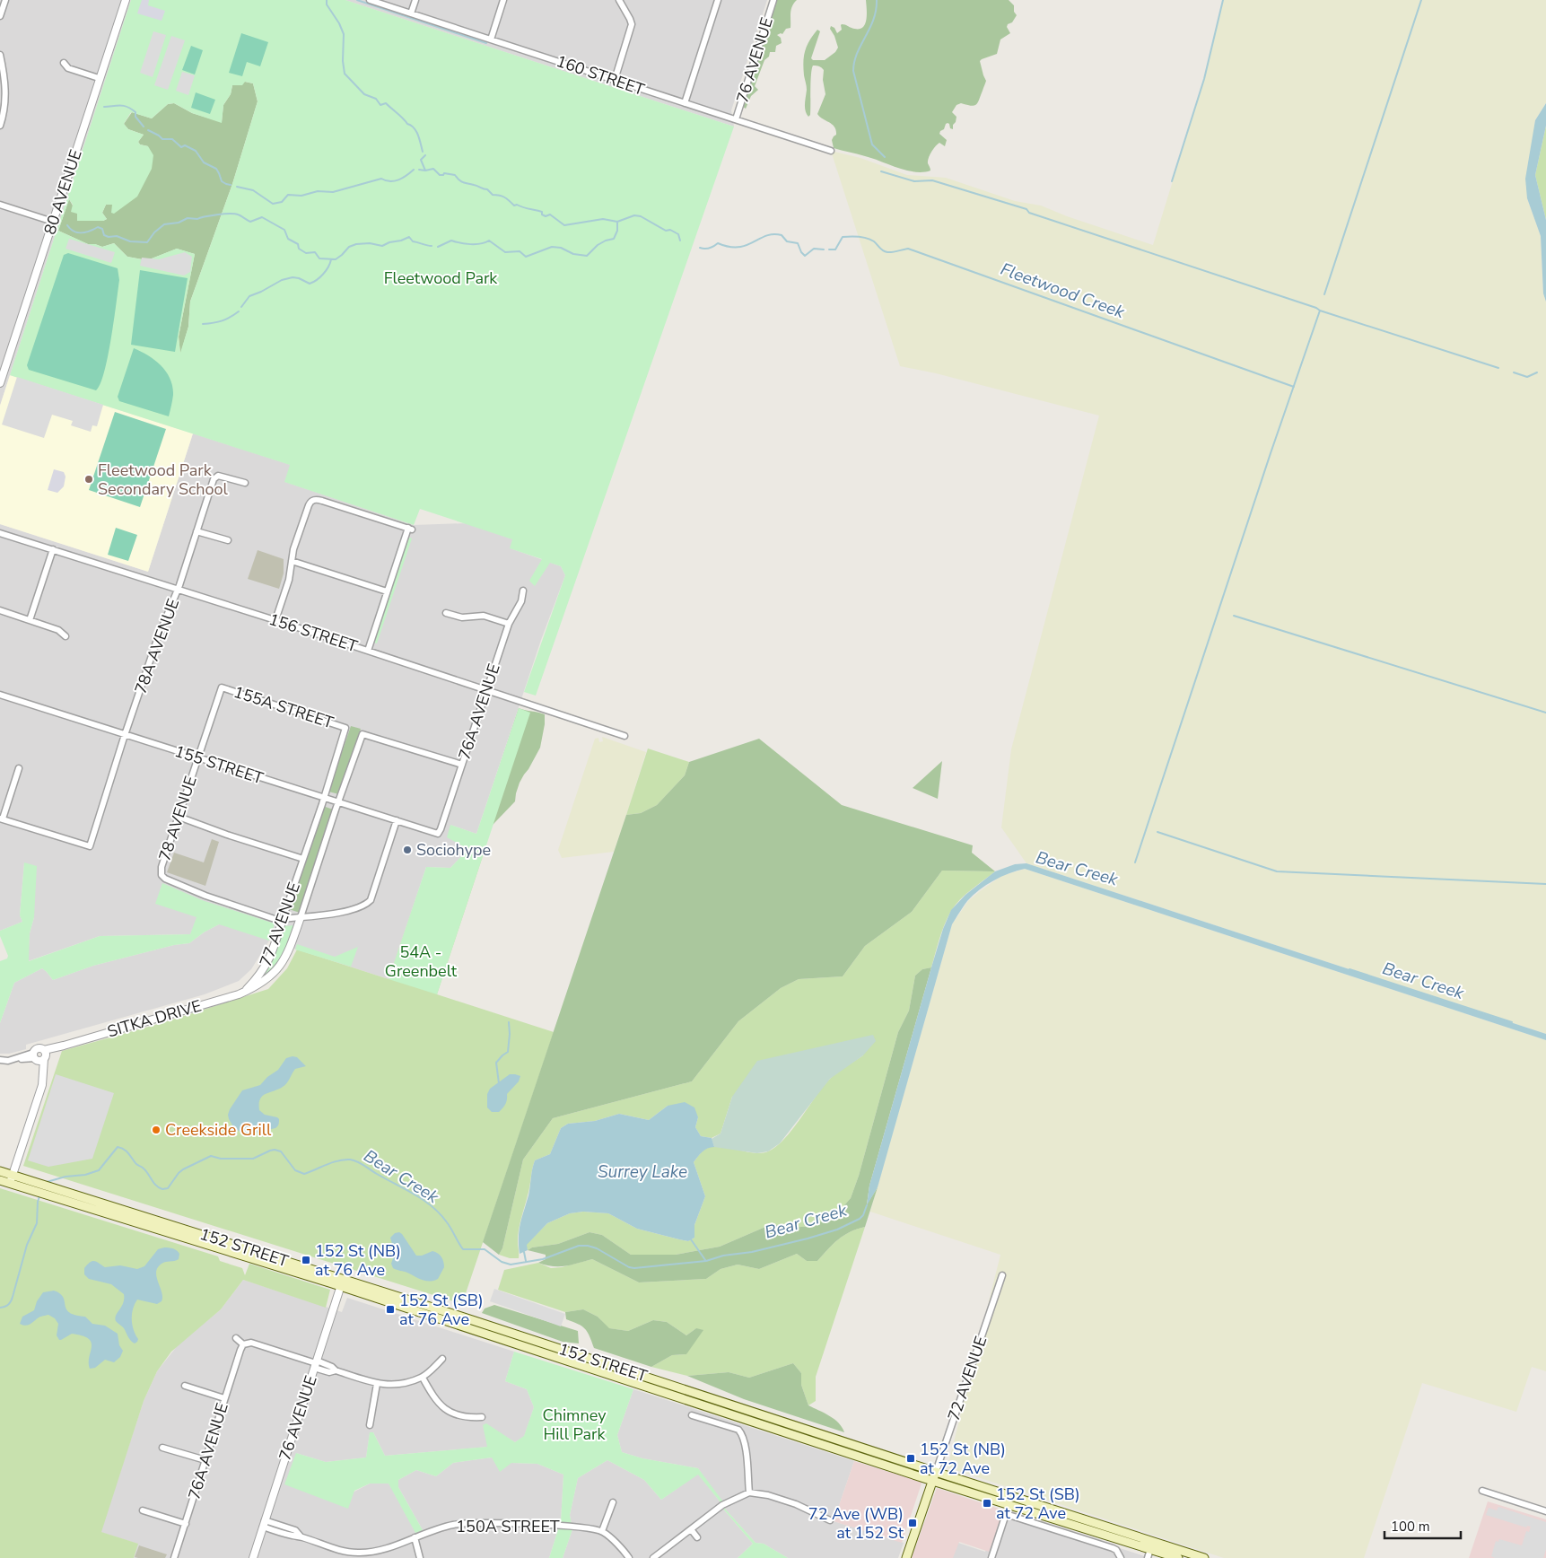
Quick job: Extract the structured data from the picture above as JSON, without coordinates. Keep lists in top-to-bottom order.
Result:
{
  "streets": {
    "main road": ["152 STREET", "72 AVENUE"],
    "street": [
      "76 AVENUE",
      "160 STREET",
      "80 AVENUE",
      "156 STREET",
      "78A AVENUE",
      "155A STREET",
      "76A AVENUE",
      "155 STREET",
      "78 AVENUE",
      "77 AVENUE",
      "SITKA DRIVE",
      "150A STREET"
    ]
  },
  "crossings": [
    ["76 AVENUE", "160 STREET"],
    ["76 AVENUE", "152 STREET"],
    ["76 AVENUE", "150A STREET"],
    ["156 STREET", "78A AVENUE"],
    ["156 STREET", "76A AVENUE"],
    ["78A AVENUE", "155 STREET"],
    ["155A STREET", "78 AVENUE"],
    ["155A STREET", "77 AVENUE"],
    ["76A AVENUE", "155 STREET"],
    ["76A AVENUE", "77 AVENUE"],
    ["155 STREET", "78 AVENUE"],
    ["155 STREET", "77 AVENUE"],
    ["78 AVENUE", "77 AVENUE"],
    ["77 AVENUE", "SITKA DRIVE"],
    ["152 STREET", "72 AVENUE"]
  ],
  "water": ["Fleetwood Creek", "Bear Creek", "Surrey Lake"],
  "parks": ["Fleetwood Park", "54A - Greenbelt", "Chimney Hill Park"],
  "places": {
    "other": ["Fleetwood Park Secondary School", "Sociohype", "Creekside Grill"],
    "transit": [
      "152 St (NB) at 76 Ave",
      "152 St (SB) at 76 Ave",
      "152 St (NB) at 72 Ave",
      "152 St (SB) at 72 Ave",
      "72 Ave (WB) at 152 St"
    ]
  },
  "scale_bar": "100 m"
}
